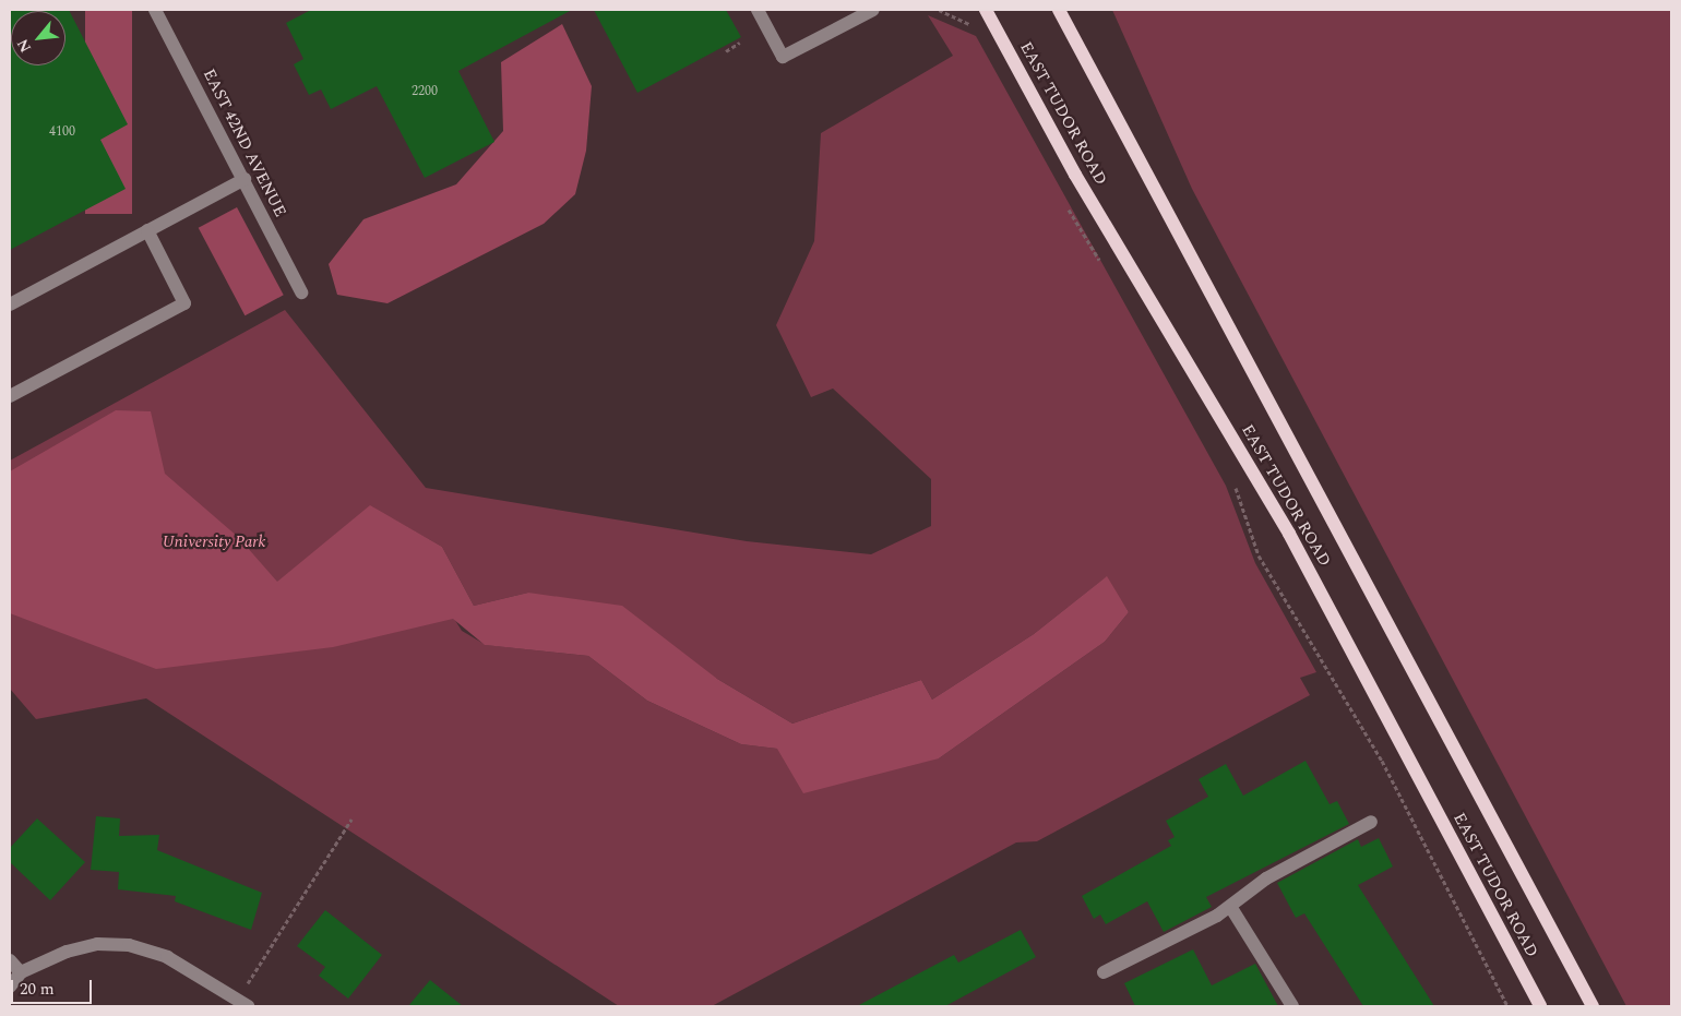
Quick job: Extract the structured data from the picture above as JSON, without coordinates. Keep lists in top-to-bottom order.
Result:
{
  "streets": {
    "main road": ["EAST TUDOR ROAD"],
    "street": ["EAST 42ND AVENUE"]
  },
  "parks": ["University Park"],
  "house_numbers": ["2200", "4100"],
  "scale_bar": "20 m",
  "north": "bottom left"
}
